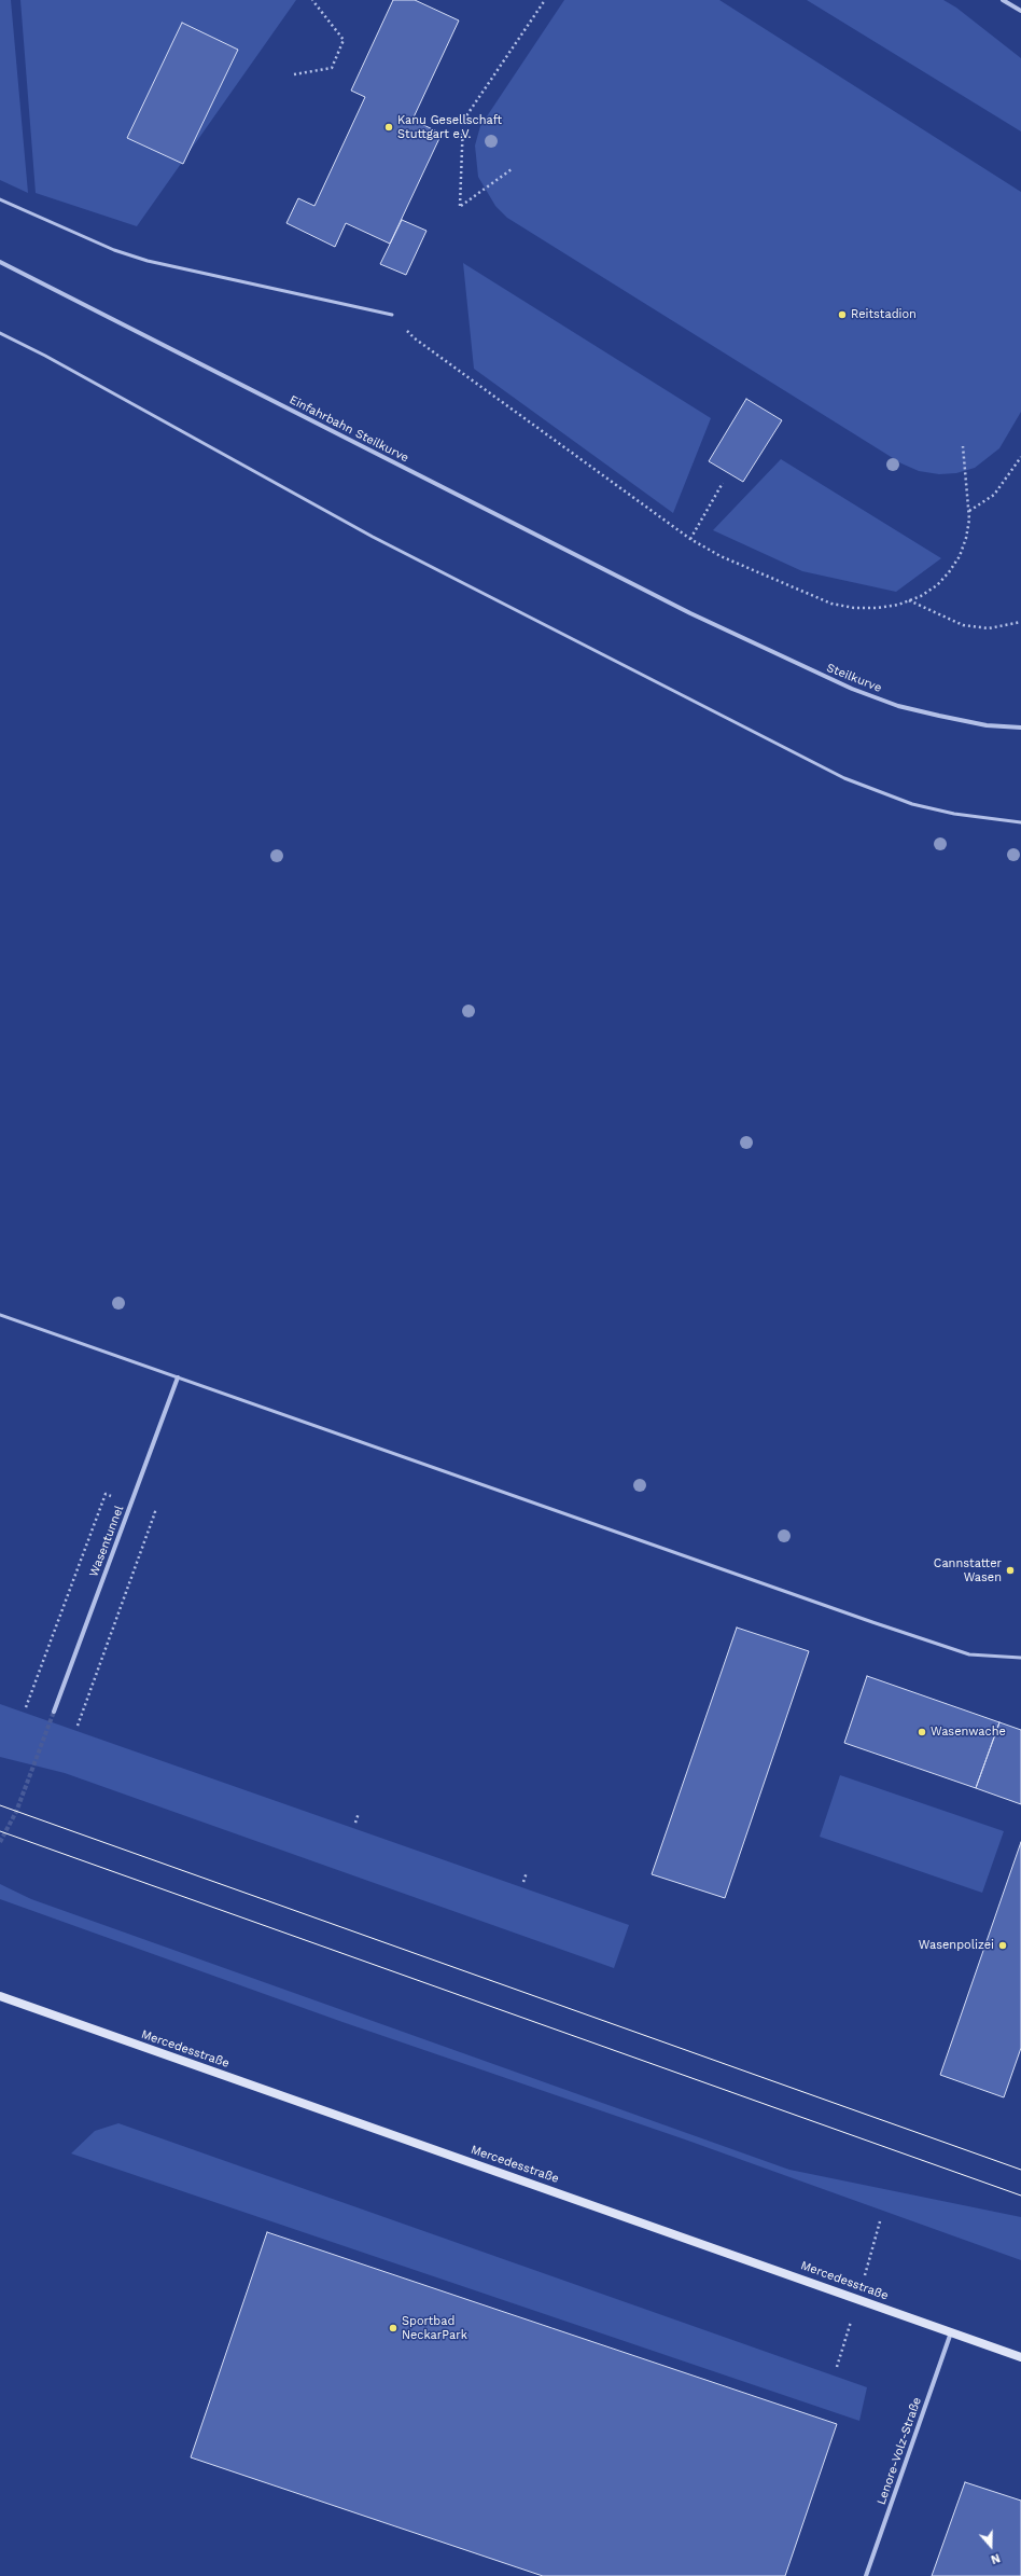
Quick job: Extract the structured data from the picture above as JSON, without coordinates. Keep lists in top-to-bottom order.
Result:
{
  "streets": {
    "main road": ["Mercedesstraße"],
    "street": [
      "Einfahrbahn Steilkurve",
      "Steilkurve",
      "Wasentunnel",
      "Lenore-Volz-Straße"
    ]
  },
  "crossings": [
    ["Einfahrbahn Steilkurve", "Steilkurve"],
    ["Mercedesstraße", "Lenore-Volz-Straße"]
  ],
  "places": [
    "Kanu Gesellschaft Stuttgart e.V.",
    "Reitstadion",
    "Cannstatter Wasen",
    "Wasenwache",
    "Wasenpolizei",
    "Sportbad NeckarPark"
  ],
  "north": "bottom"
}
